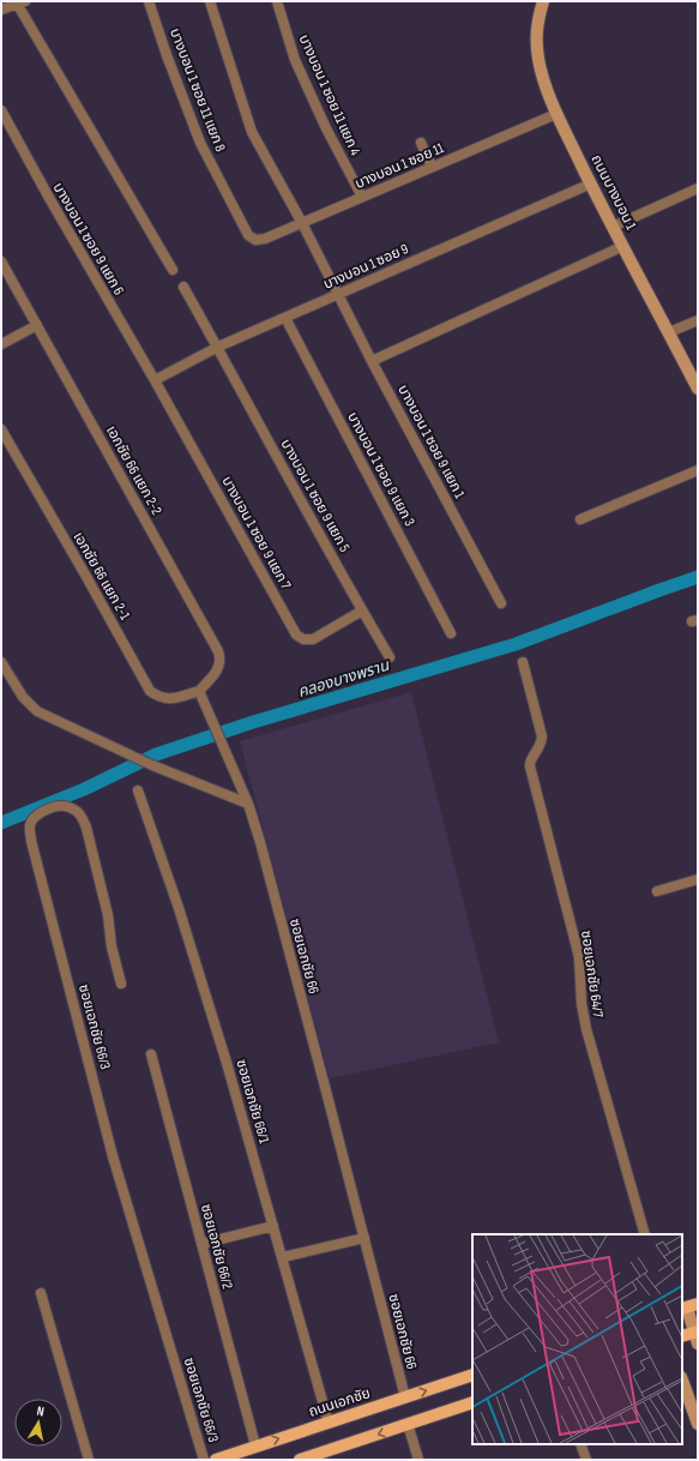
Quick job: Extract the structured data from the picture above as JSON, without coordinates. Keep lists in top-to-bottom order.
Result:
{
  "streets": {
    "main road": ["ถนนบางบอน 1", "ถนนเอกชัย"],
    "street": [
      "บางบอน 1 ซอย 11 แยก 8",
      "บางบอน 1 ซอย 11 แยก 4",
      "บางบอน 1 ซอย 11",
      "บางบอน 1 ซอย 9 แยก 6",
      "บางบอน 1 ซอย 9",
      "บางบอน 1 ซอย 9 แยก 1",
      "บางบอน 1 ซอย 9 แยก 3",
      "เอกชัย 66 แยก 2-2",
      "บางบอน 1 ซอย 9 แยก 5",
      "บางบอน 1 ซอย 9 แยก 7",
      "เอกชัย 66 แยก 2-1",
      "ซอยเอกชัย 66",
      "ซอยเอกชัย 64/7",
      "ซอยเอกชัย 66/3",
      "ซอยเอกชัย 66/1",
      "ซอยเอกชัย 66/2"
    ]
  },
  "crossings": [
    ["บางบอน 1 ซอย 11 แยก 8", "บางบอน 1 ซอย 11"],
    ["บางบอน 1 ซอย 11 แยก 4", "บางบอน 1 ซอย 11"],
    ["บางบอน 1 ซอย 11", "ถนนบางบอน 1"],
    ["บางบอน 1 ซอย 11", "บางบอน 1 ซอย 9 แยก 1"],
    ["ถนนบางบอน 1", "บางบอน 1 ซอย 9"],
    ["บางบอน 1 ซอย 9 แยก 6", "บางบอน 1 ซอย 9"],
    ["บางบอน 1 ซอย 9 แยก 6", "บางบอน 1 ซอย 9 แยก 7"],
    ["บางบอน 1 ซอย 9", "บางบอน 1 ซอย 9 แยก 1"],
    ["บางบอน 1 ซอย 9", "บางบอน 1 ซอย 9 แยก 3"],
    ["บางบอน 1 ซอย 9", "บางบอน 1 ซอย 9 แยก 5"],
    ["บางบอน 1 ซอย 9", "บางบอน 1 ซอย 9 แยก 7"],
    ["เอกชัย 66 แยก 2-2", "เอกชัย 66 แยก 2-1"],
    ["เอกชัย 66 แยก 2-2", "ซอยเอกชัย 66"],
    ["บางบอน 1 ซอย 9 แยก 5", "บางบอน 1 ซอย 9 แยก 7"],
    ["เอกชัย 66 แยก 2-1", "ซอยเอกชัย 66"],
    ["ซอยเอกชัย 66", "ถนนเอกชัย"],
    ["ซอยเอกชัย 66/1", "ถนนเอกชัย"],
    ["ซอยเอกชัย 66/2", "ถนนเอกชัย"]
  ],
  "water": ["คลองบางพราน"],
  "north": "top"
}
